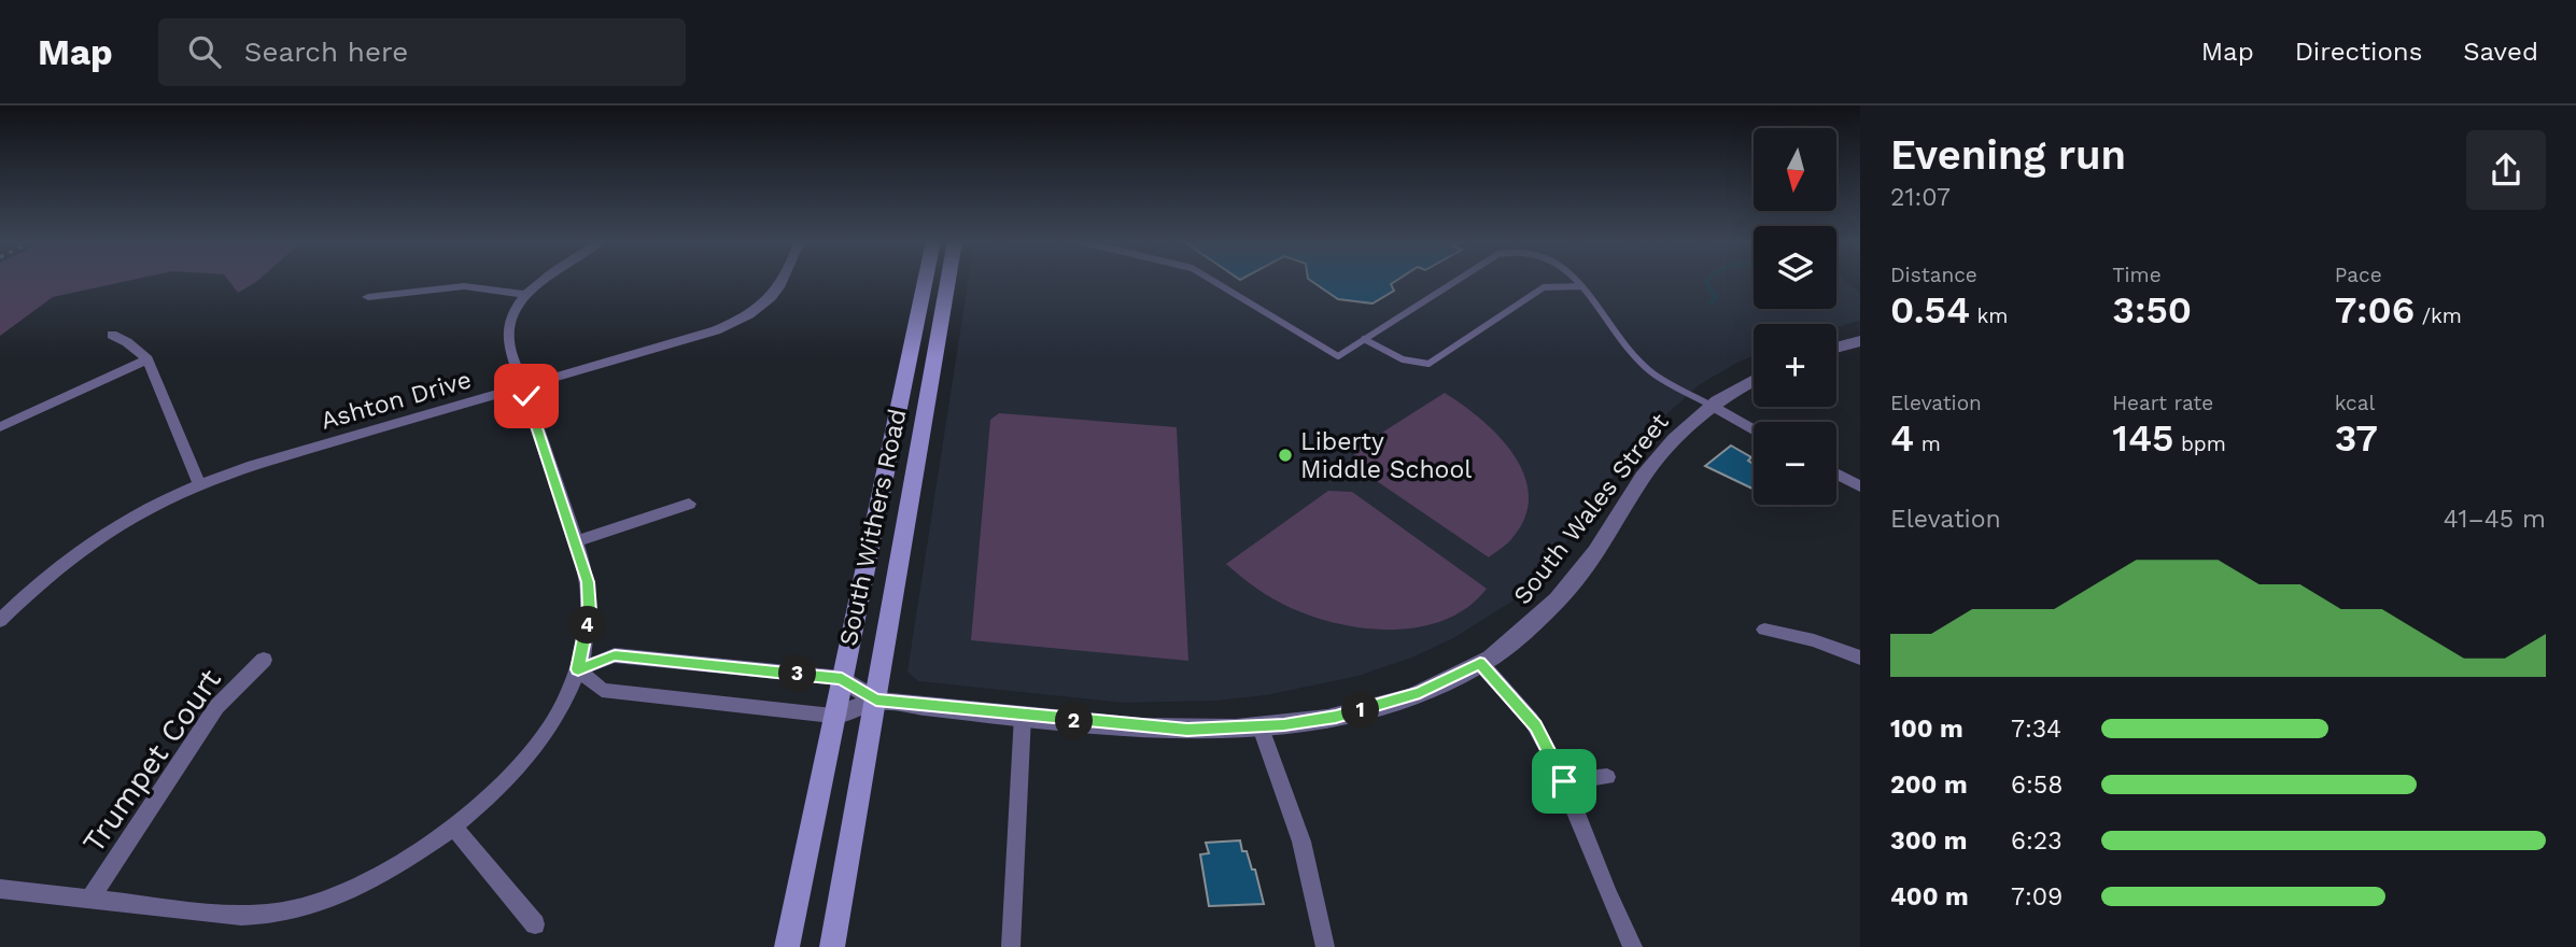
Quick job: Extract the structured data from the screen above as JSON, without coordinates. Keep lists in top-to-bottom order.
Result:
{
  "streets": {
    "main road": ["South Withers Road"],
    "street": ["Ashton Drive", "South Wales Street", "Trumpet Court"]
  },
  "crossings": [
    ["South Wales Street", "South Withers Road"]
  ],
  "places": ["Liberty Middle School"],
  "north": "bottom",
  "page": {
    "header": "Map",
    "search": "Search here",
    "nav": ["Map", "Directions", "Saved"],
    "heading": ["Evening run", "21:07"],
    "map_buttons": ["+", "−"],
    "stats": [
      ["Distance", "0.54 km"],
      ["Time", "3:50"],
      ["Pace", "7:06 /km"],
      ["Elevation", "4 m"],
      ["Heart rate", "145 bpm"],
      ["kcal", "37"]
    ],
    "chart": ["Elevation", "41–45 m"],
    "pins": [
      "4",
      "3",
      "1",
      "2"
    ],
    "list": [
      {
        "name": "100 m",
        "note": "7:34"
      },
      {
        "name": "200 m",
        "note": "6:58"
      },
      {
        "name": "300 m",
        "note": "6:23"
      },
      {
        "name": "400 m",
        "note": "7:09"
      }
    ]
  }
}
